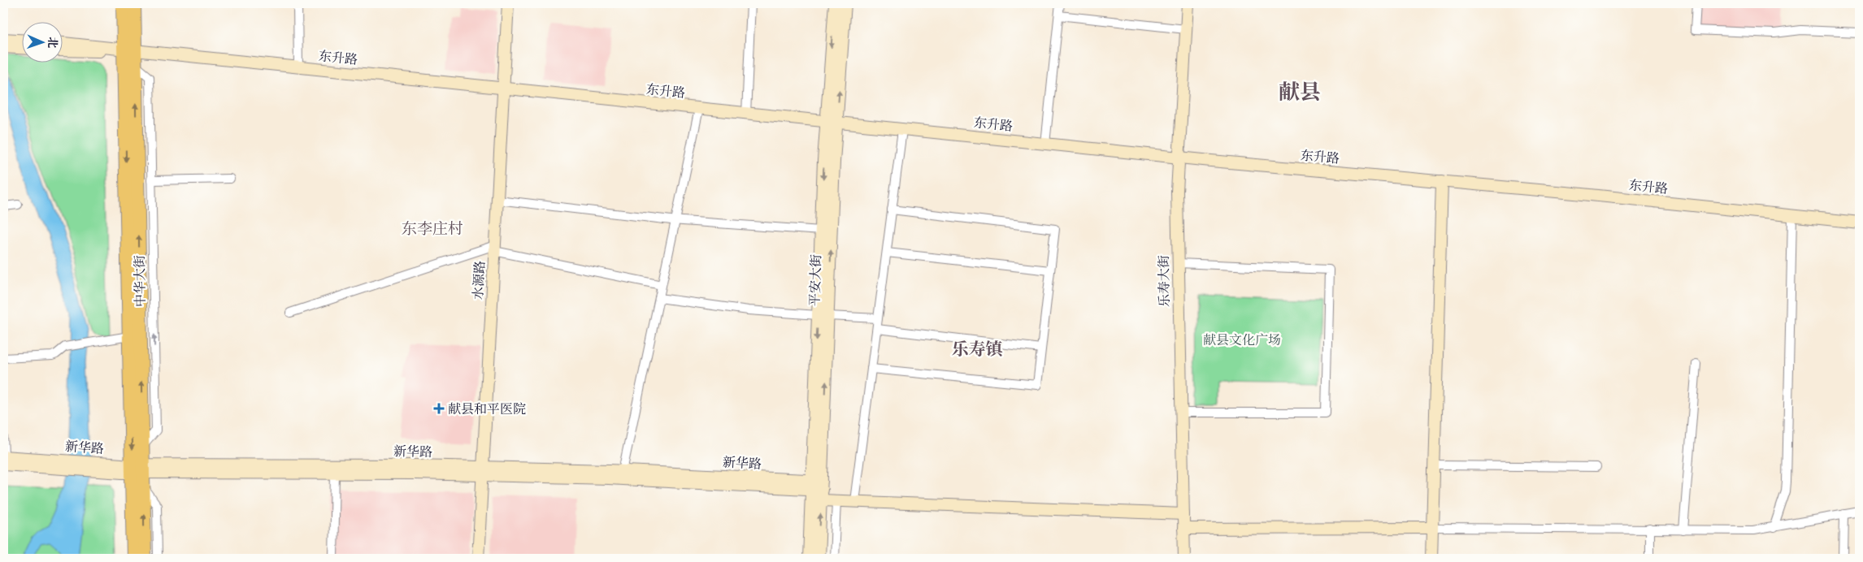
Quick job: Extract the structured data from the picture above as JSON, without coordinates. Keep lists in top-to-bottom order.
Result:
{
  "streets": {
    "main road": [
      "东升路",
      "水源路",
      "平安大街",
      "中华大街",
      "乐寿大街",
      "新华路"
    ]
  },
  "crossings": [
    ["东升路", "水源路"],
    ["东升路", "平安大街"],
    ["东升路", "中华大街"],
    ["东升路", "乐寿大街"],
    ["水源路", "新华路"],
    ["平安大街", "新华路"],
    ["中华大街", "新华路"]
  ],
  "districts": ["献县", "东李庄村", "乐寿镇"],
  "parks": ["献县文化广场"],
  "places": {
    "health": ["献县和平医院"]
  },
  "north": "right"
}
